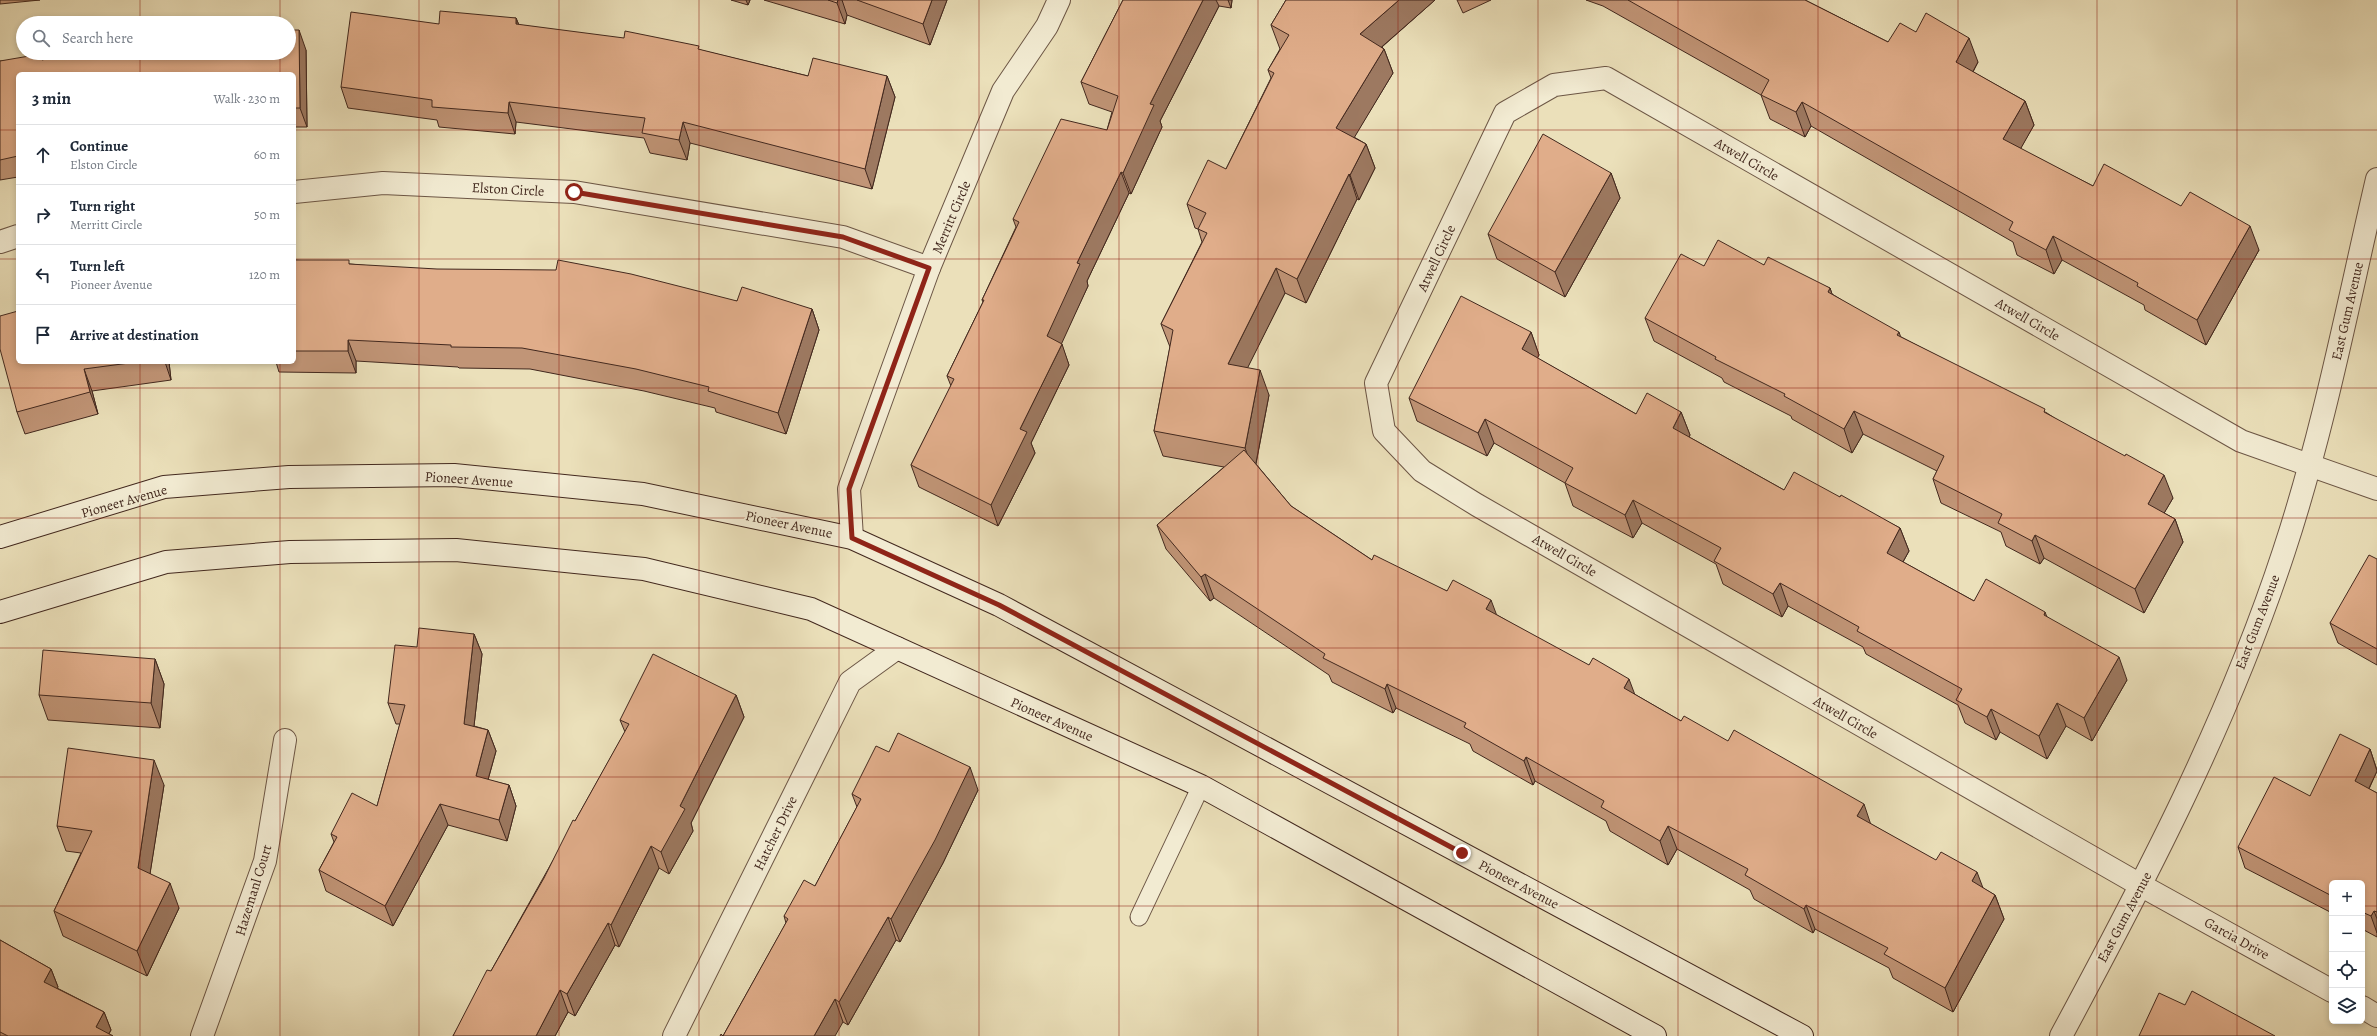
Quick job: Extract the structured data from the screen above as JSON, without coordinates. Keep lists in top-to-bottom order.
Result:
{
  "streets": {
    "street": [
      "Atwell Circle",
      "Elston Circle",
      "Merritt Circle",
      "East Gum Avenue",
      "Pioneer Avenue",
      "Hatcher Drive",
      "Hazemanl Court",
      "Garcia Drive"
    ]
  },
  "crossings": [
    ["Atwell Circle", "East Gum Avenue"],
    ["Atwell Circle", "Garcia Drive"],
    ["Elston Circle", "Merritt Circle"],
    ["Merritt Circle", "Pioneer Avenue"],
    ["East Gum Avenue", "Garcia Drive"],
    ["Pioneer Avenue", "Hatcher Drive"]
  ],
  "page": {
    "search": "Search here",
    "heading": ["3 min", "Walk · 230 m"],
    "list": [
      ["Continue", "Elston Circle", "60 m"],
      ["Turn right", "Merritt Circle", "50 m"],
      ["Turn left", "Pioneer Avenue", "120 m"],
      "Arrive at destination"
    ],
    "map_buttons": ["+", "−"]
  }
}
